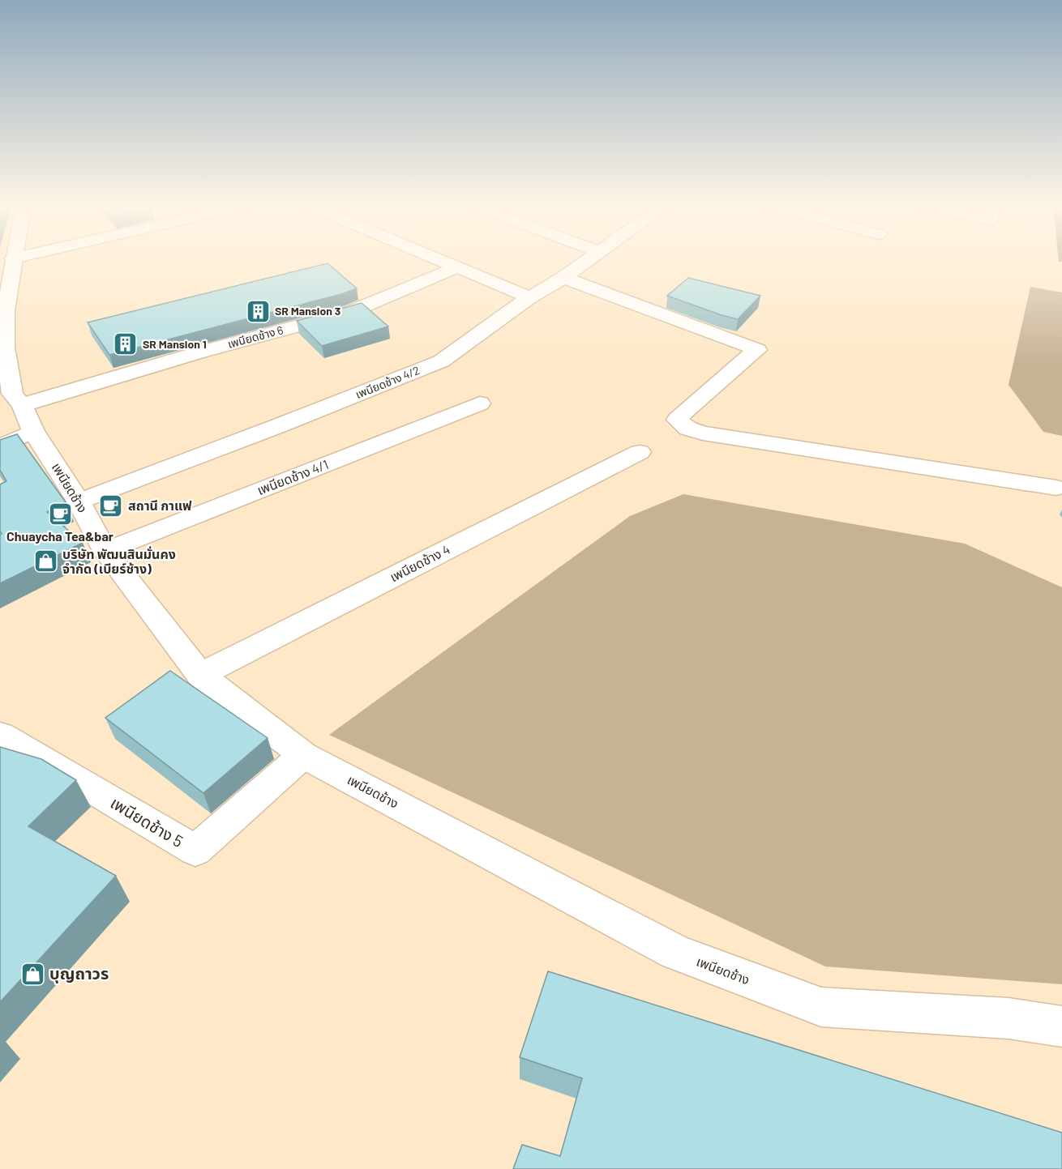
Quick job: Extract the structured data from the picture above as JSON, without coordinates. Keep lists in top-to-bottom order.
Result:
{
  "streets": {
    "street": [
      "เพนียดช้าง 6",
      "เพนียดช้าง 4/2",
      "เพนียดช้าง 4/1",
      "เพนียดช้าง",
      "เพนียดช้าง 4",
      "เพนียดช้าง 5"
    ]
  },
  "crossings": [
    ["เพนียดช้าง 6", "เพนียดช้าง"],
    ["เพนียดช้าง 4/2", "เพนียดช้าง"],
    ["เพนียดช้าง 4/1", "เพนียดช้าง"],
    ["เพนียดช้าง", "เพนียดช้าง 4"],
    ["เพนียดช้าง", "เพนียดช้าง 5"]
  ],
  "places": {
    "building": ["SR Mansion 3", "SR Mansion 1"],
    "cafe": ["สถานี กาแฟ", "Chuaycha Tea&bar"],
    "shop": ["บริษัท พัฒนสินมั่นคง จำกัด (เบียร์ช้าง)", "บุญถาวร"]
  }
}
